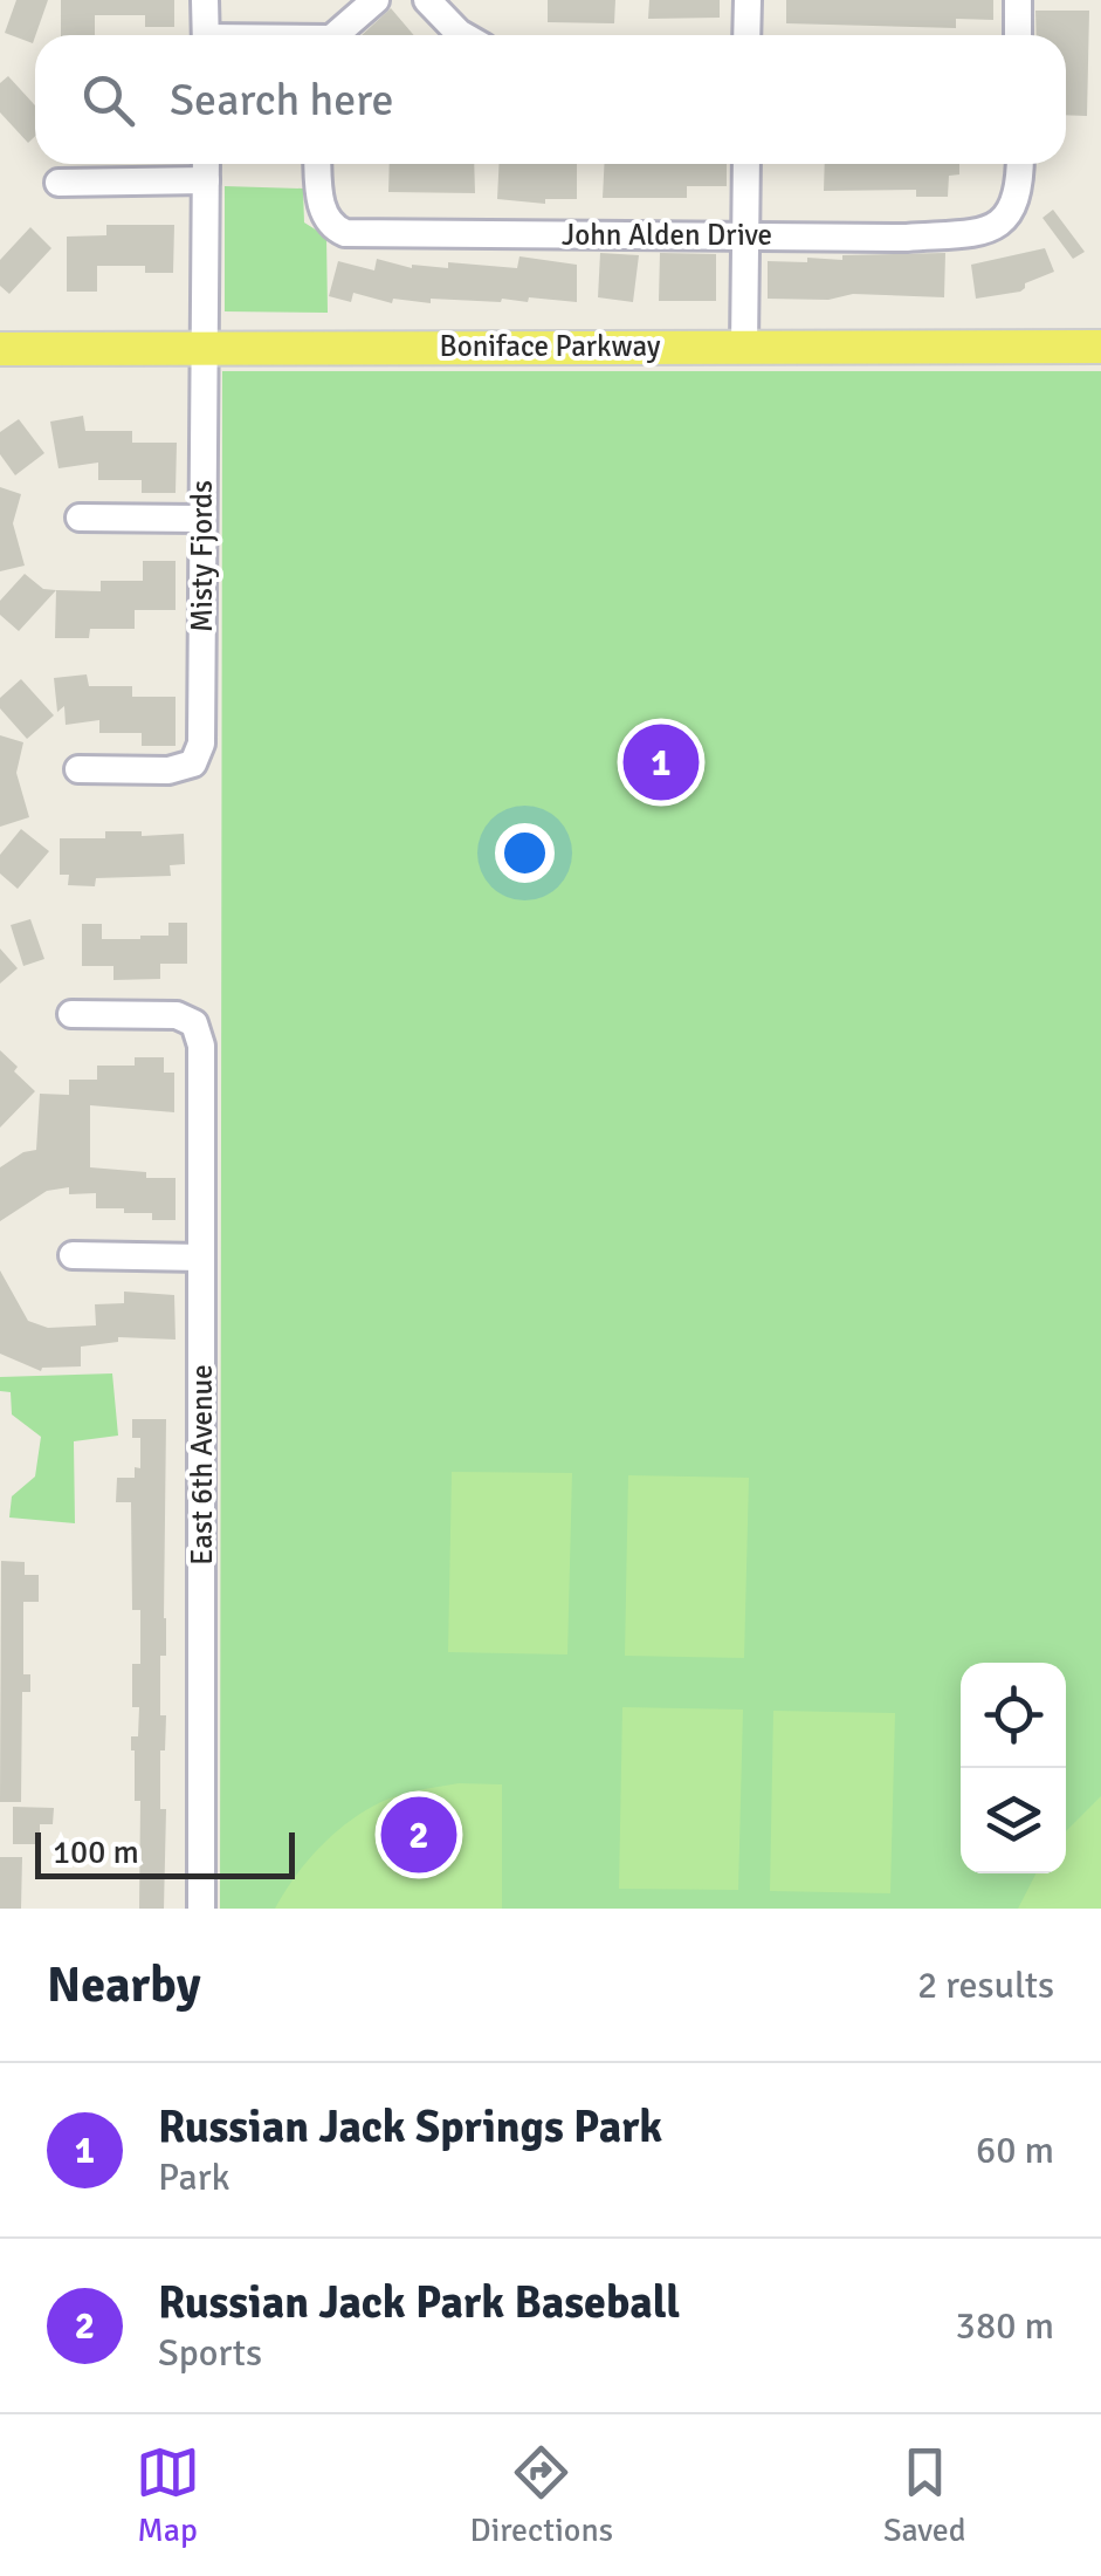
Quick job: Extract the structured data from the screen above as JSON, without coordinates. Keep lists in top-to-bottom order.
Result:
{
  "streets": {
    "main road": ["Boniface Parkway"],
    "street": ["John Alden Drive", "Misty Fjords", "East 6th Avenue"]
  },
  "crossings": [
    ["Boniface Parkway", "Misty Fjords"]
  ],
  "scale_bar": "100 m",
  "page": {
    "search": "Search here",
    "pins": ["1", "2"],
    "scale": "100 m",
    "heading": ["Nearby", "2 results"],
    "list": [
      {
        "mark": "1",
        "name": "Russian Jack Springs Park",
        "note": "Park",
        "value": "60 m"
      },
      {
        "mark": "2",
        "name": "Russian Jack Park Baseball",
        "note": "Sports",
        "value": "380 m"
      }
    ],
    "nav": ["Map", "Directions", "Saved"]
  }
}
